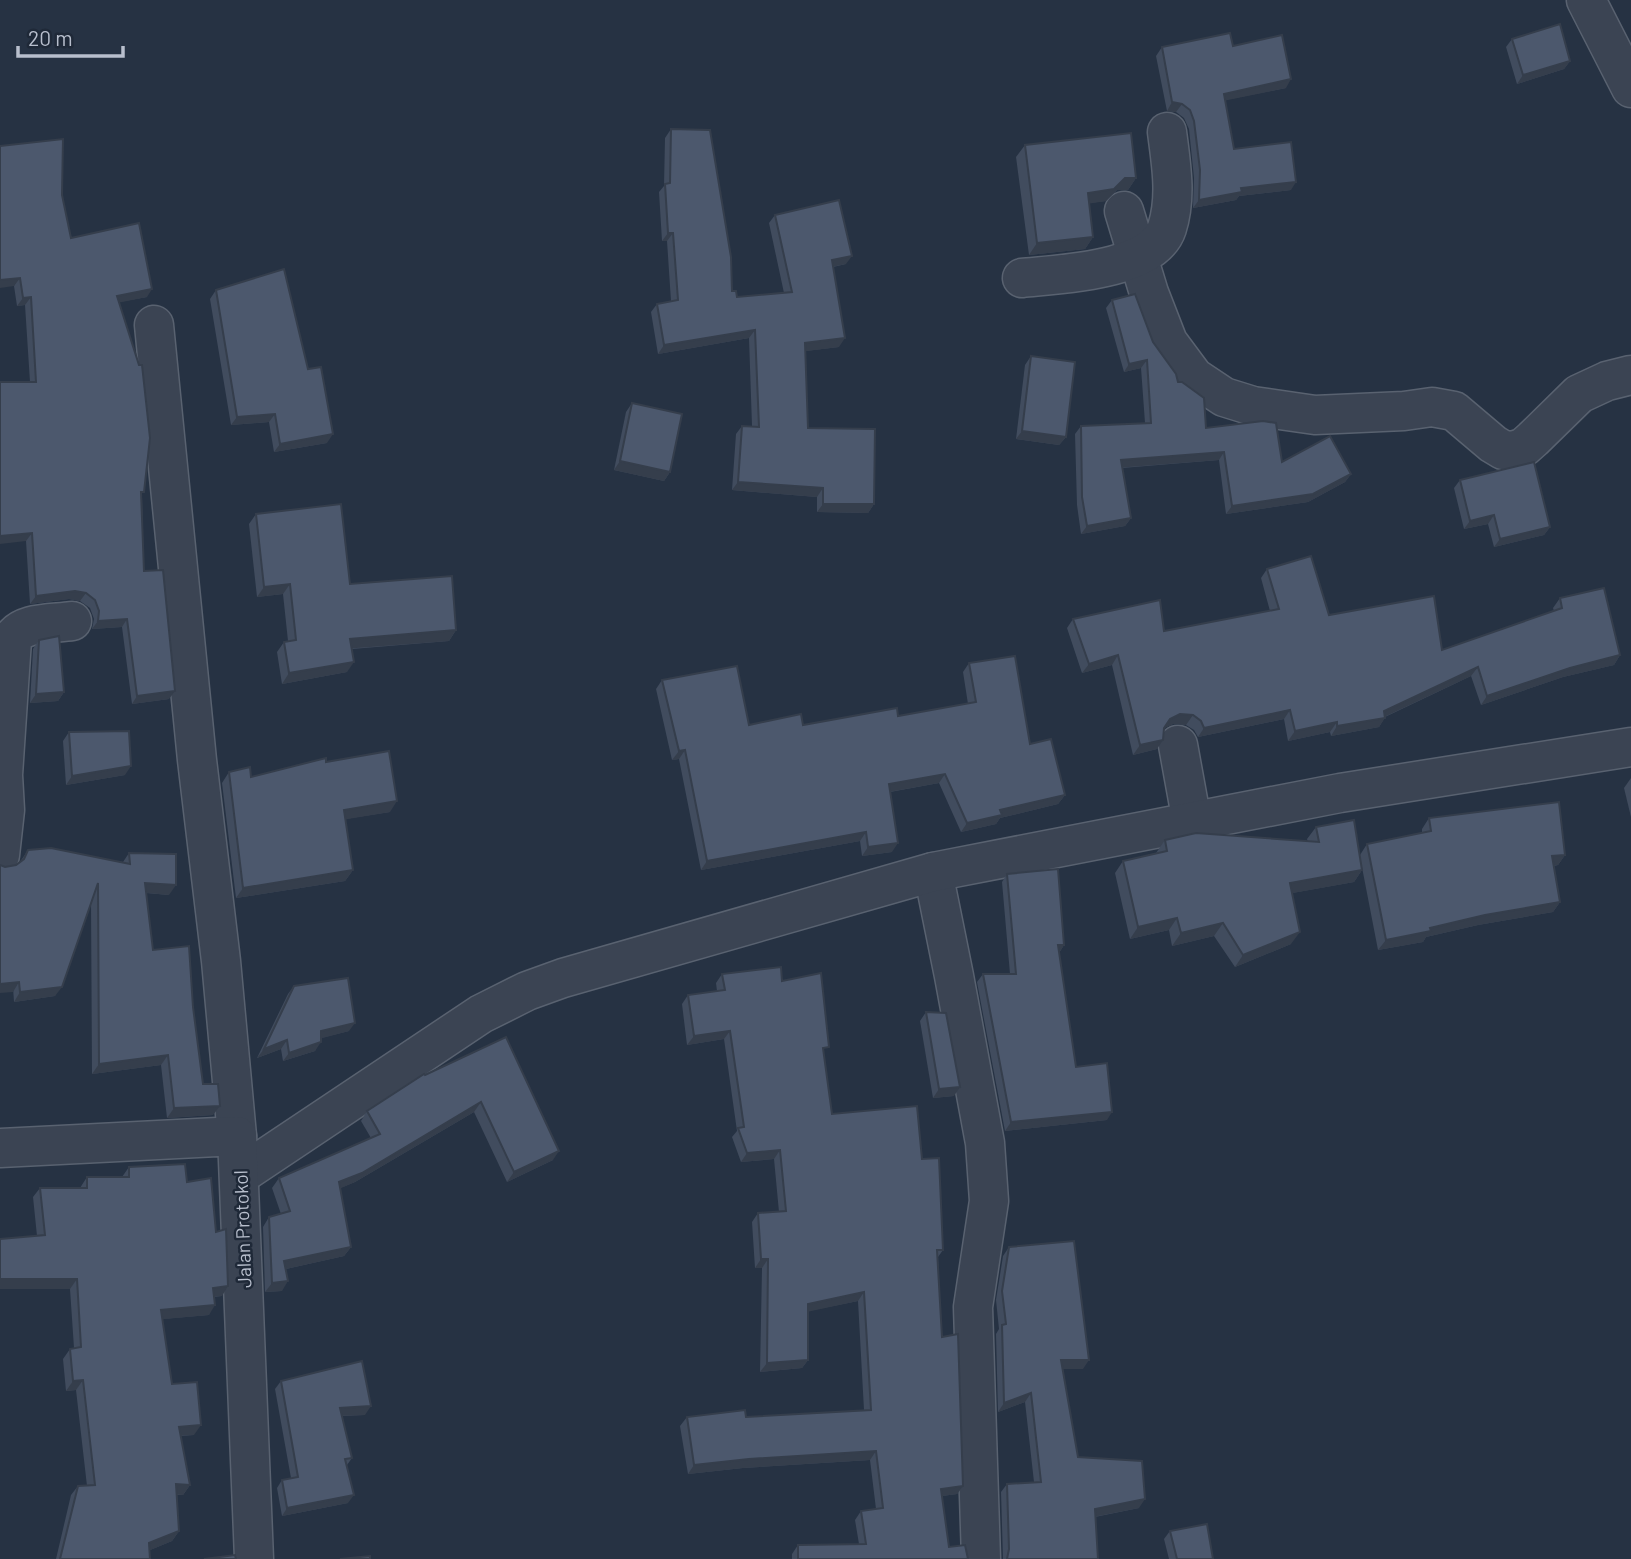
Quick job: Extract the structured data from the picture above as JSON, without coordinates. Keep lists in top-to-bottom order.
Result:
{
  "streets": {
    "street": ["Jalan Protokol"]
  },
  "scale_bar": "20 m"
}
